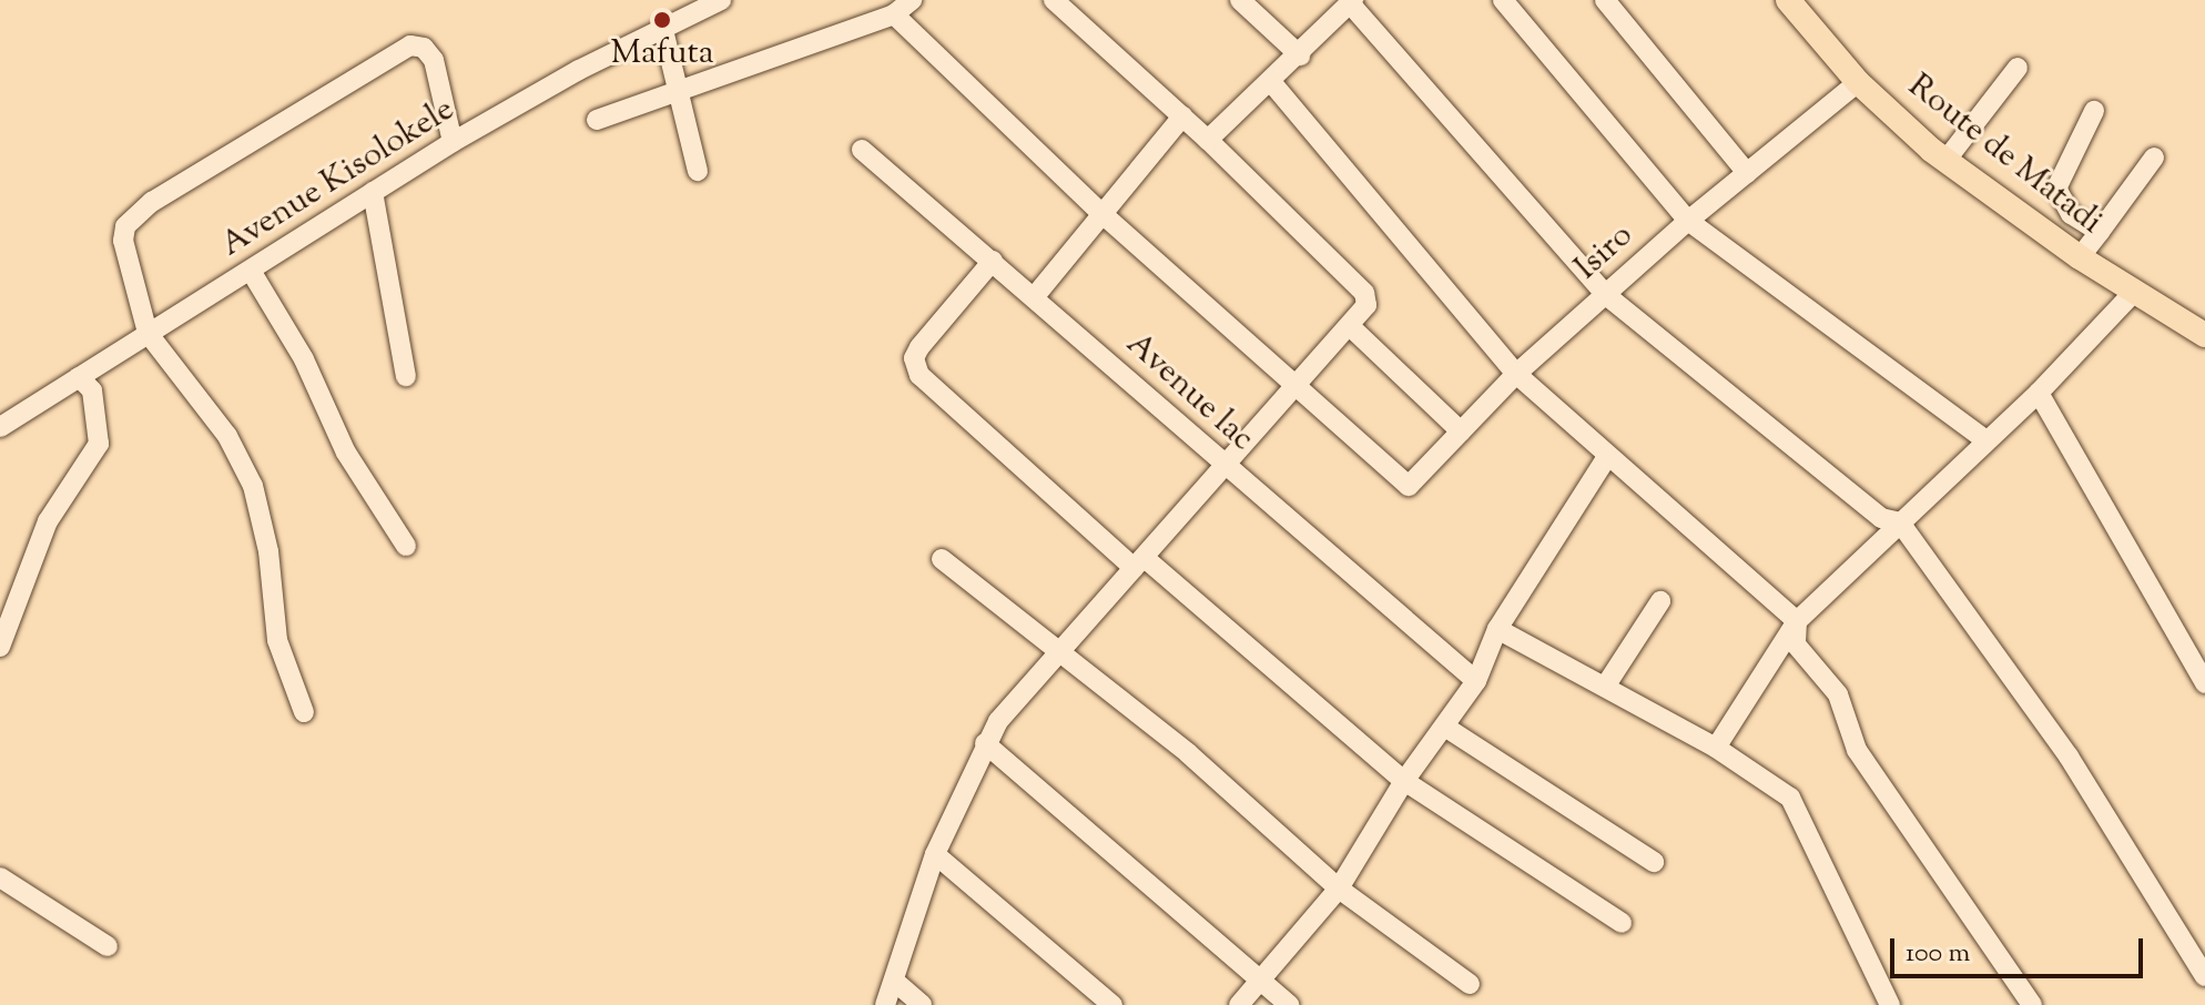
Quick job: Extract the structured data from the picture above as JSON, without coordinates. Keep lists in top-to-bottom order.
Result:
{
  "streets": {
    "main road": ["Route de Matadi"],
    "street": ["Avenue Kisolokele", "Isiro", "Avenue lac"]
  },
  "crossings": [
    ["Route de Matadi", "Isiro"]
  ],
  "places": ["Mafuta"],
  "scale_bar": "100 m"
}
